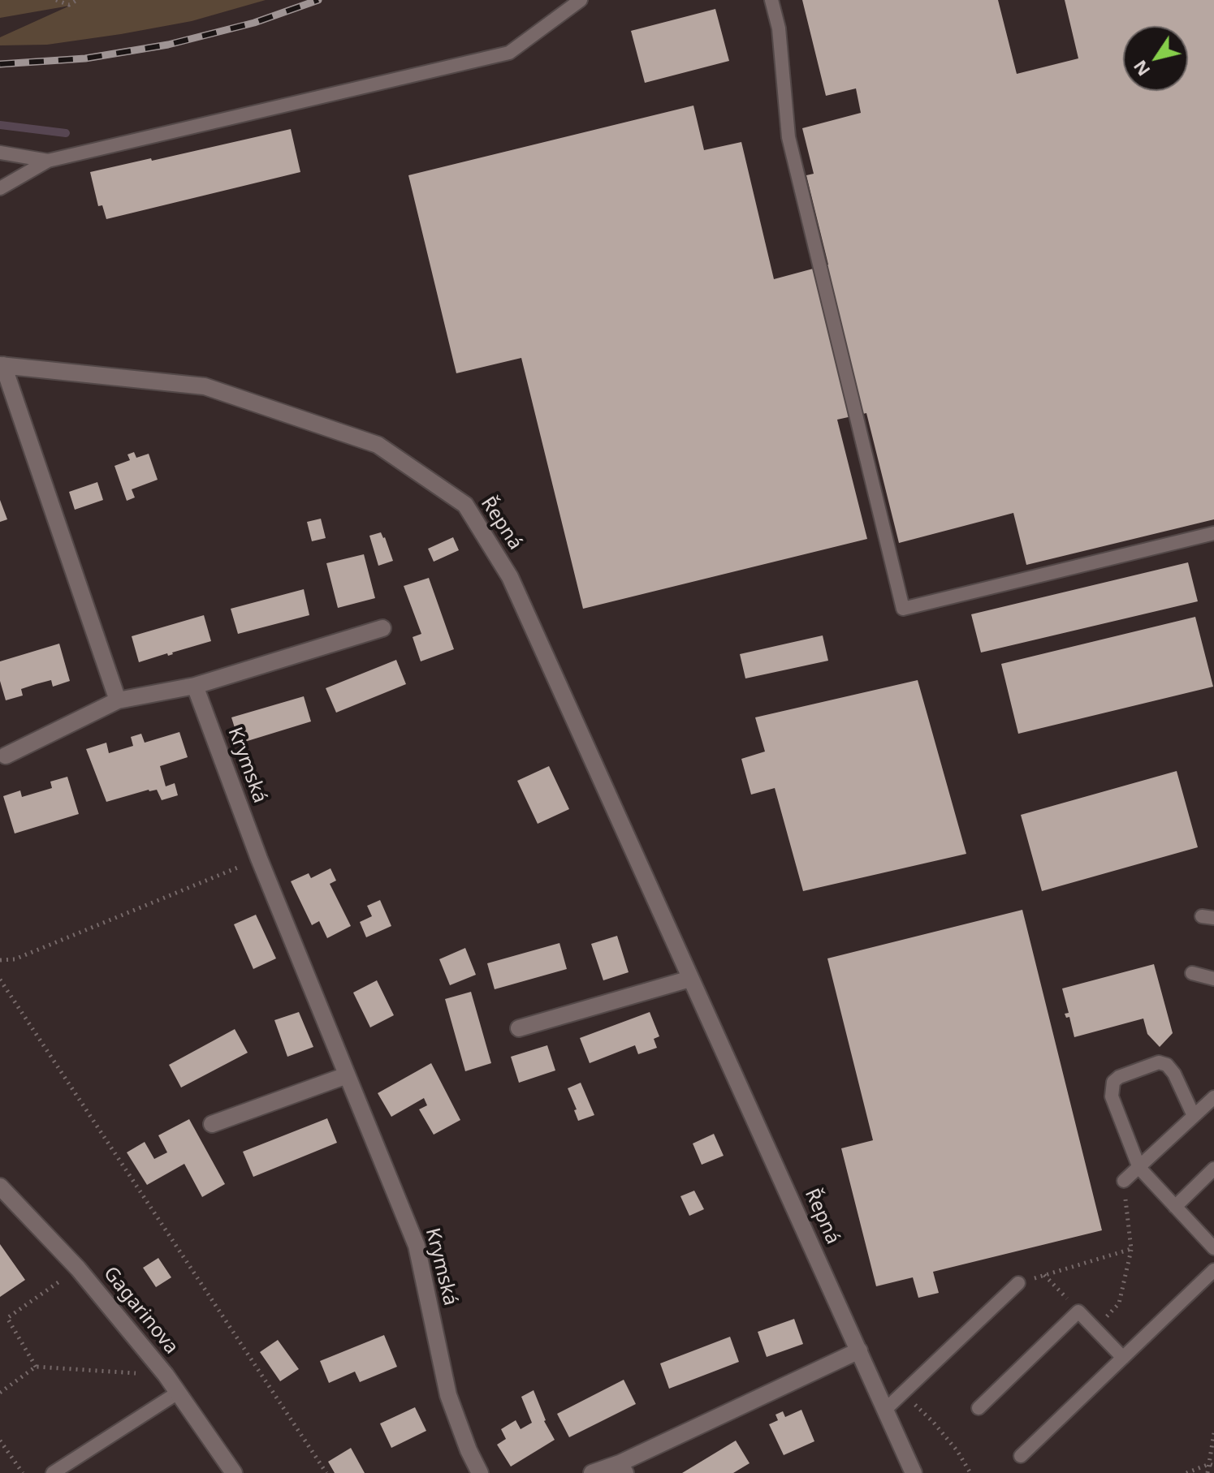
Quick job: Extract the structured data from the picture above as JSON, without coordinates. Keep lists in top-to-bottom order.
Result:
{
  "streets": {
    "street": ["Řepná", "Krymská", "Gagarinova"]
  },
  "north": "bottom left"
}
